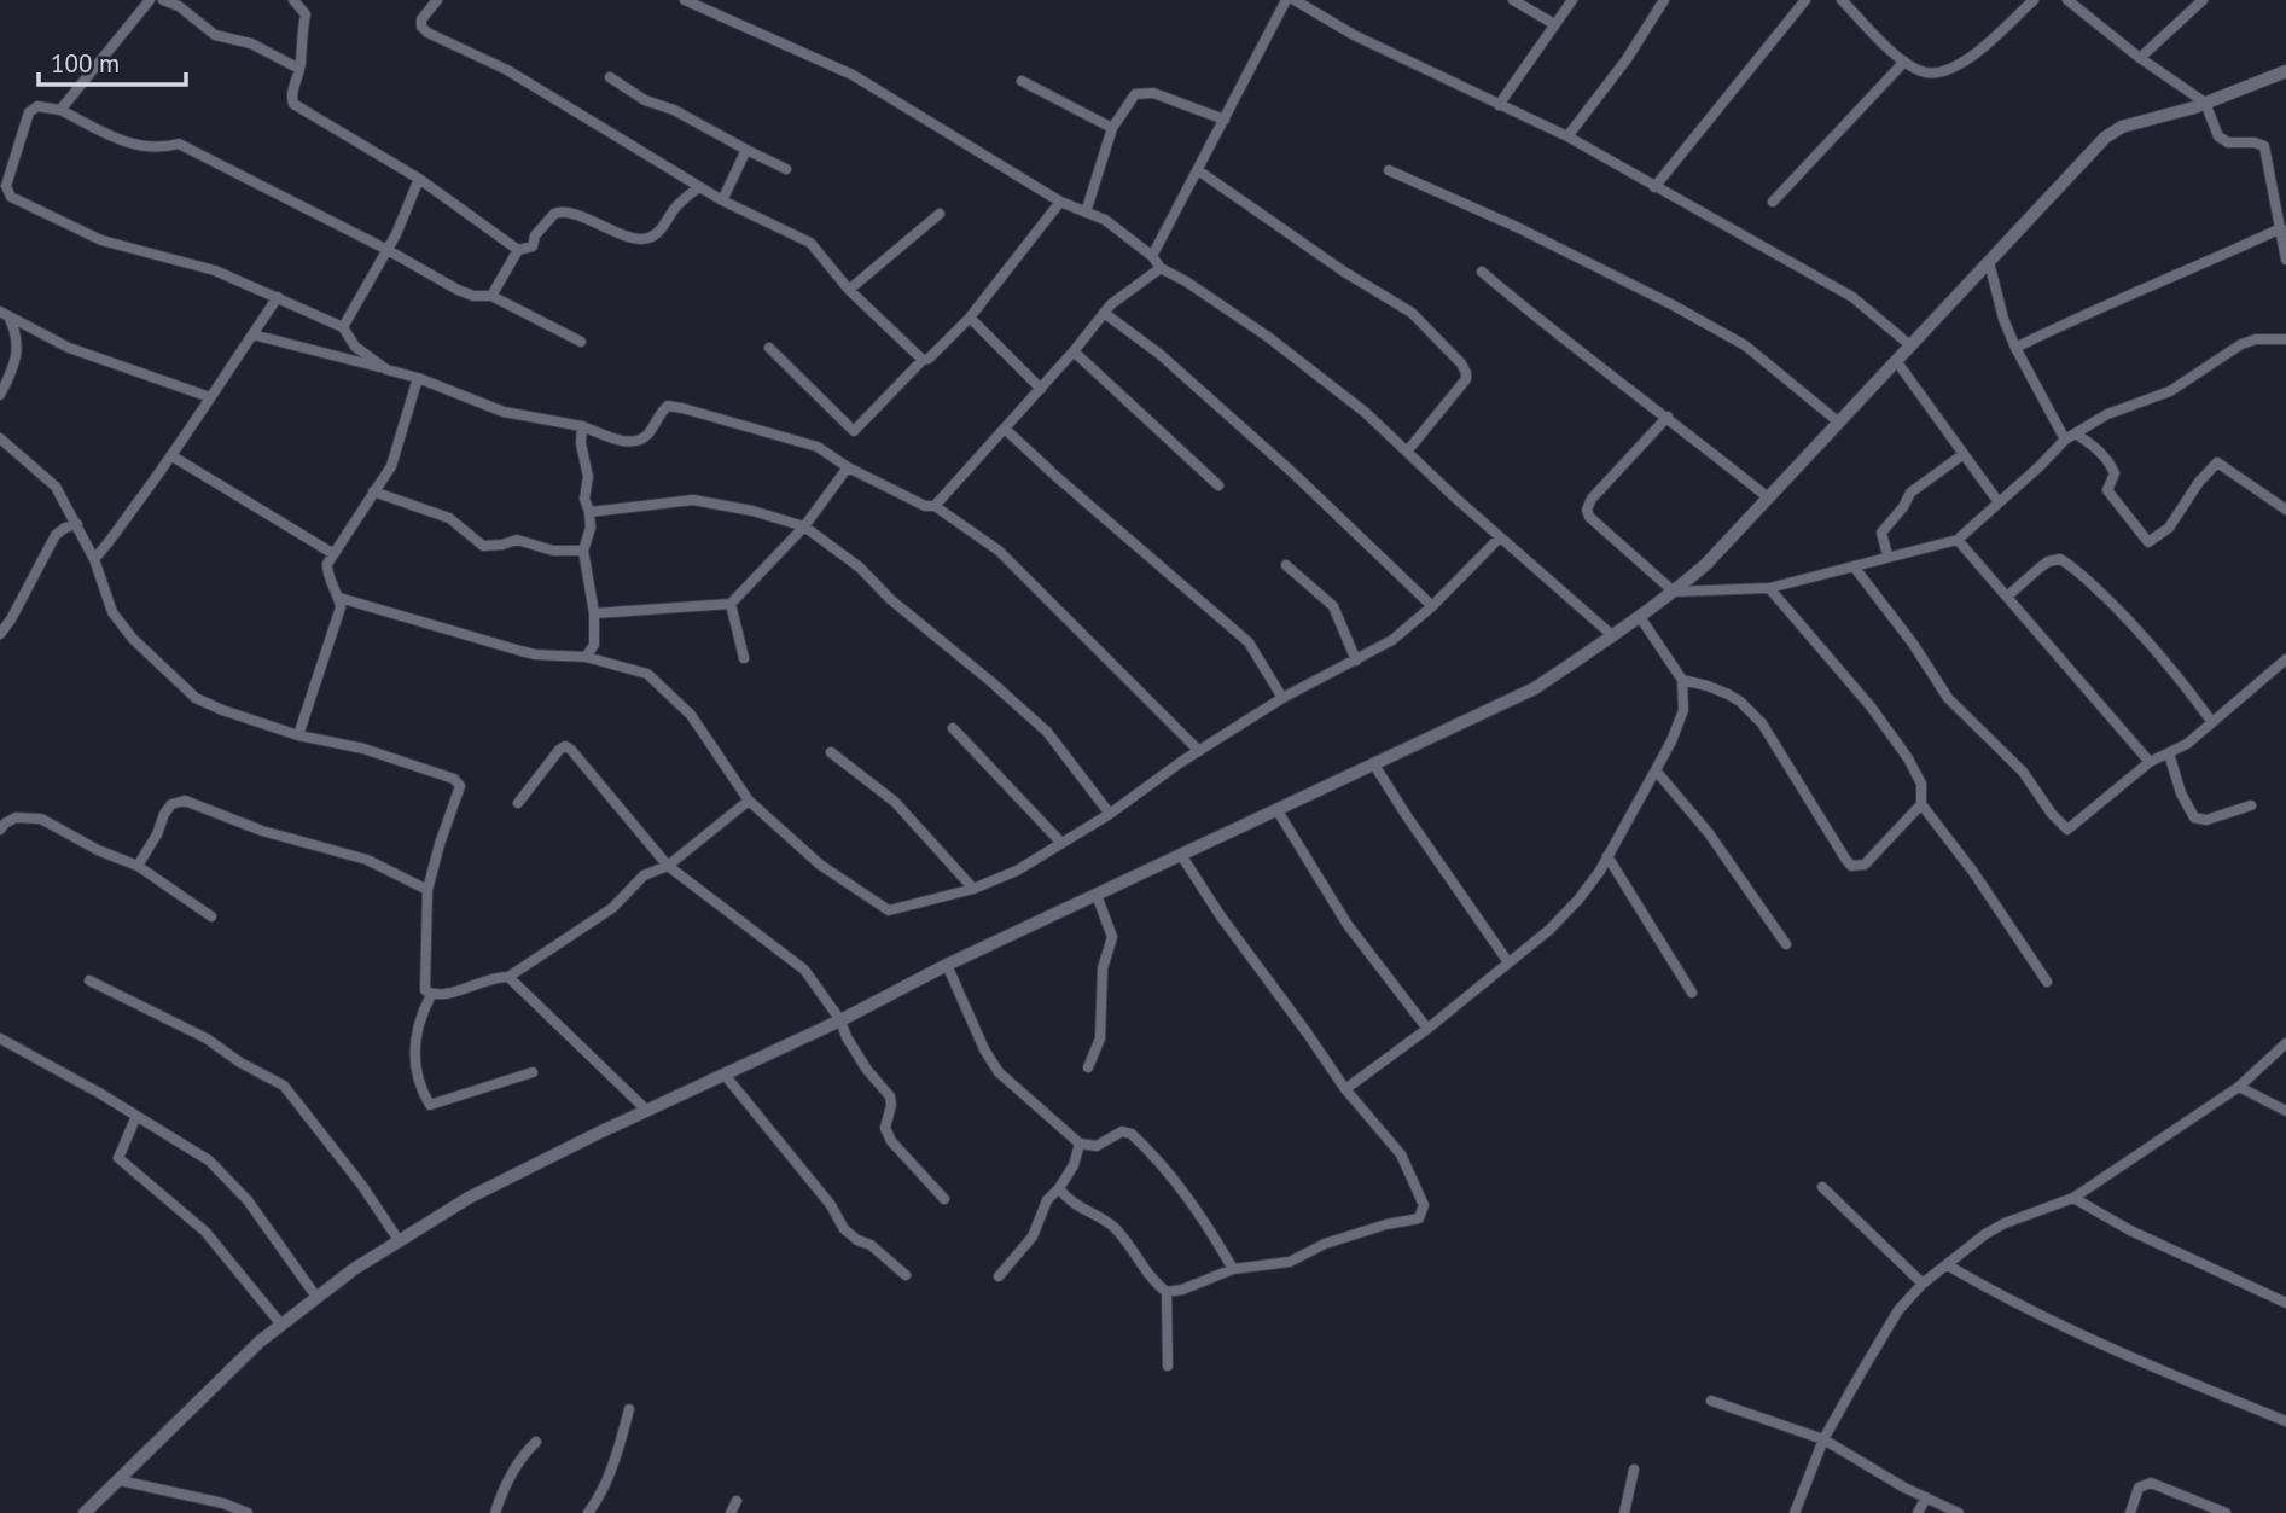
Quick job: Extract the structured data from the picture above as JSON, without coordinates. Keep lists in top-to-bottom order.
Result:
{
  "scale_bar": "100 m"
}
